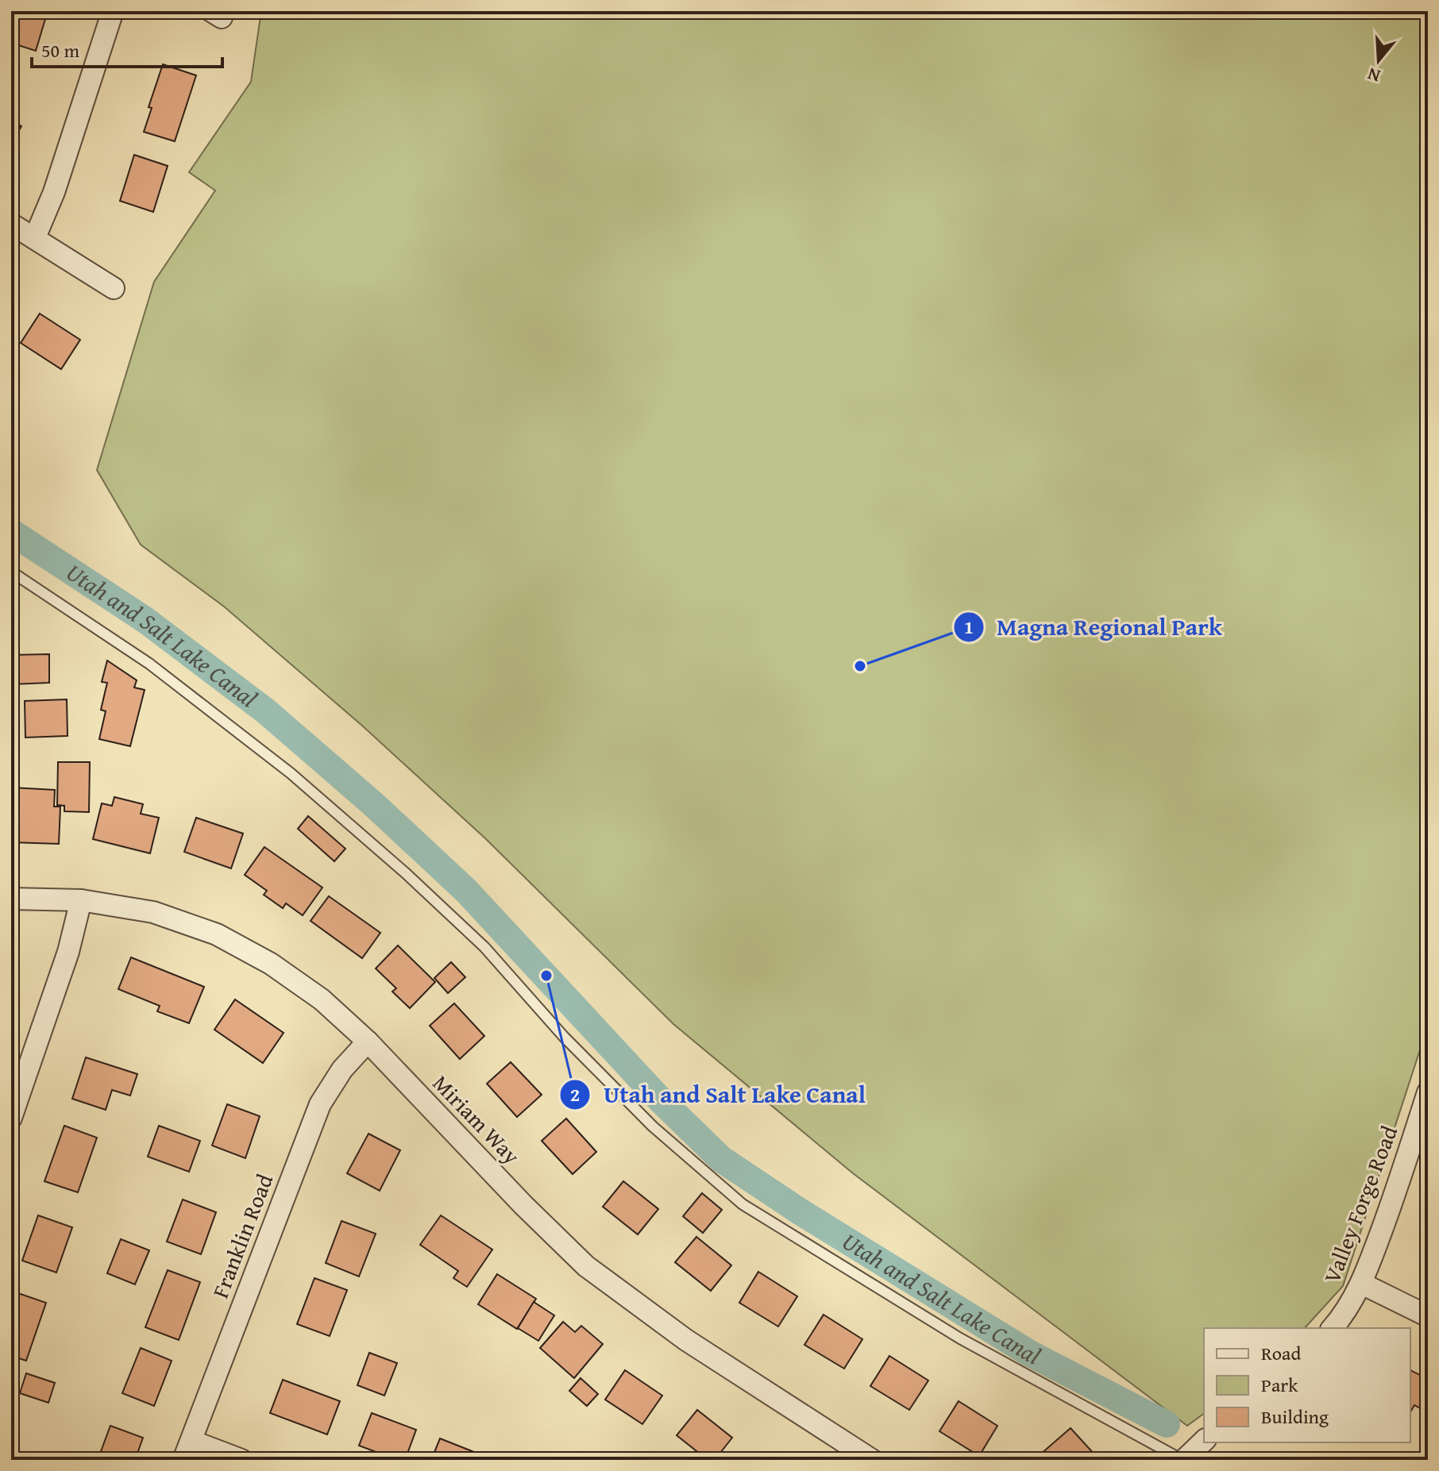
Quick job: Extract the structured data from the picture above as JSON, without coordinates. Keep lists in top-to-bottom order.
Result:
{
  "streets": {
    "street": ["Miriam Way", "Valley Forge Road", "Franklin Road"]
  },
  "crossings": [
    ["Miriam Way", "Franklin Road"]
  ],
  "water": ["Utah and Salt Lake Canal"],
  "places": ["Magna Regional Park", "Utah and Salt Lake Canal"],
  "legend": ["Road", "Park", "Building"],
  "scale_bar": "50 m",
  "north": "bottom"
}
